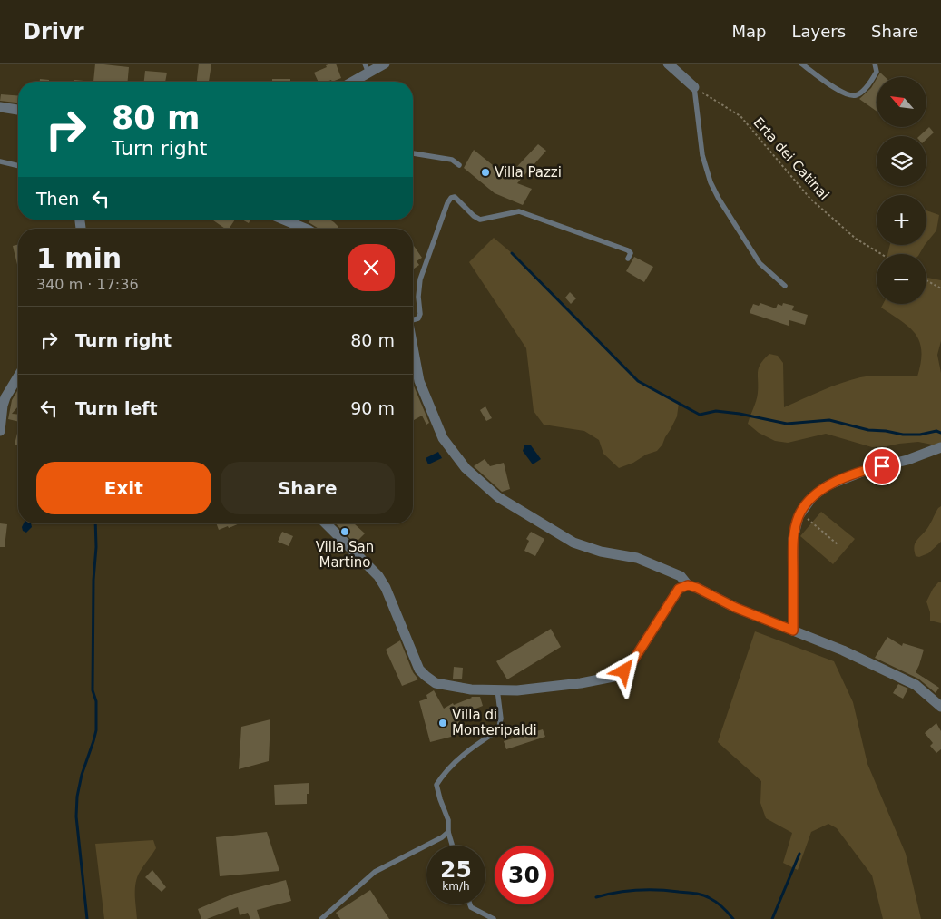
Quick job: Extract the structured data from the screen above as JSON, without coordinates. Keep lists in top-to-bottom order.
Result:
{
  "streets": {
    "path": ["Erta dei Catinai"]
  },
  "places": ["Villa Pazzi", "Villa San Martino", "Villa di Monteripaldi"],
  "north": "top left",
  "page": {
    "header": "Drivr",
    "nav": ["Map", "Layers", "Share"],
    "map_buttons": ["+", "−"],
    "turn": ["80 m", "Turn right"],
    "then": "Then",
    "heading": ["1 min", "340 m · 17:36"],
    "list": [
      {
        "name": "Turn right",
        "value": "80 m"
      },
      {
        "name": "Turn left",
        "value": "90 m"
      }
    ],
    "buttons": ["Exit", "Share"],
    "speed": "25 km/h",
    "limit": "30"
  }
}
